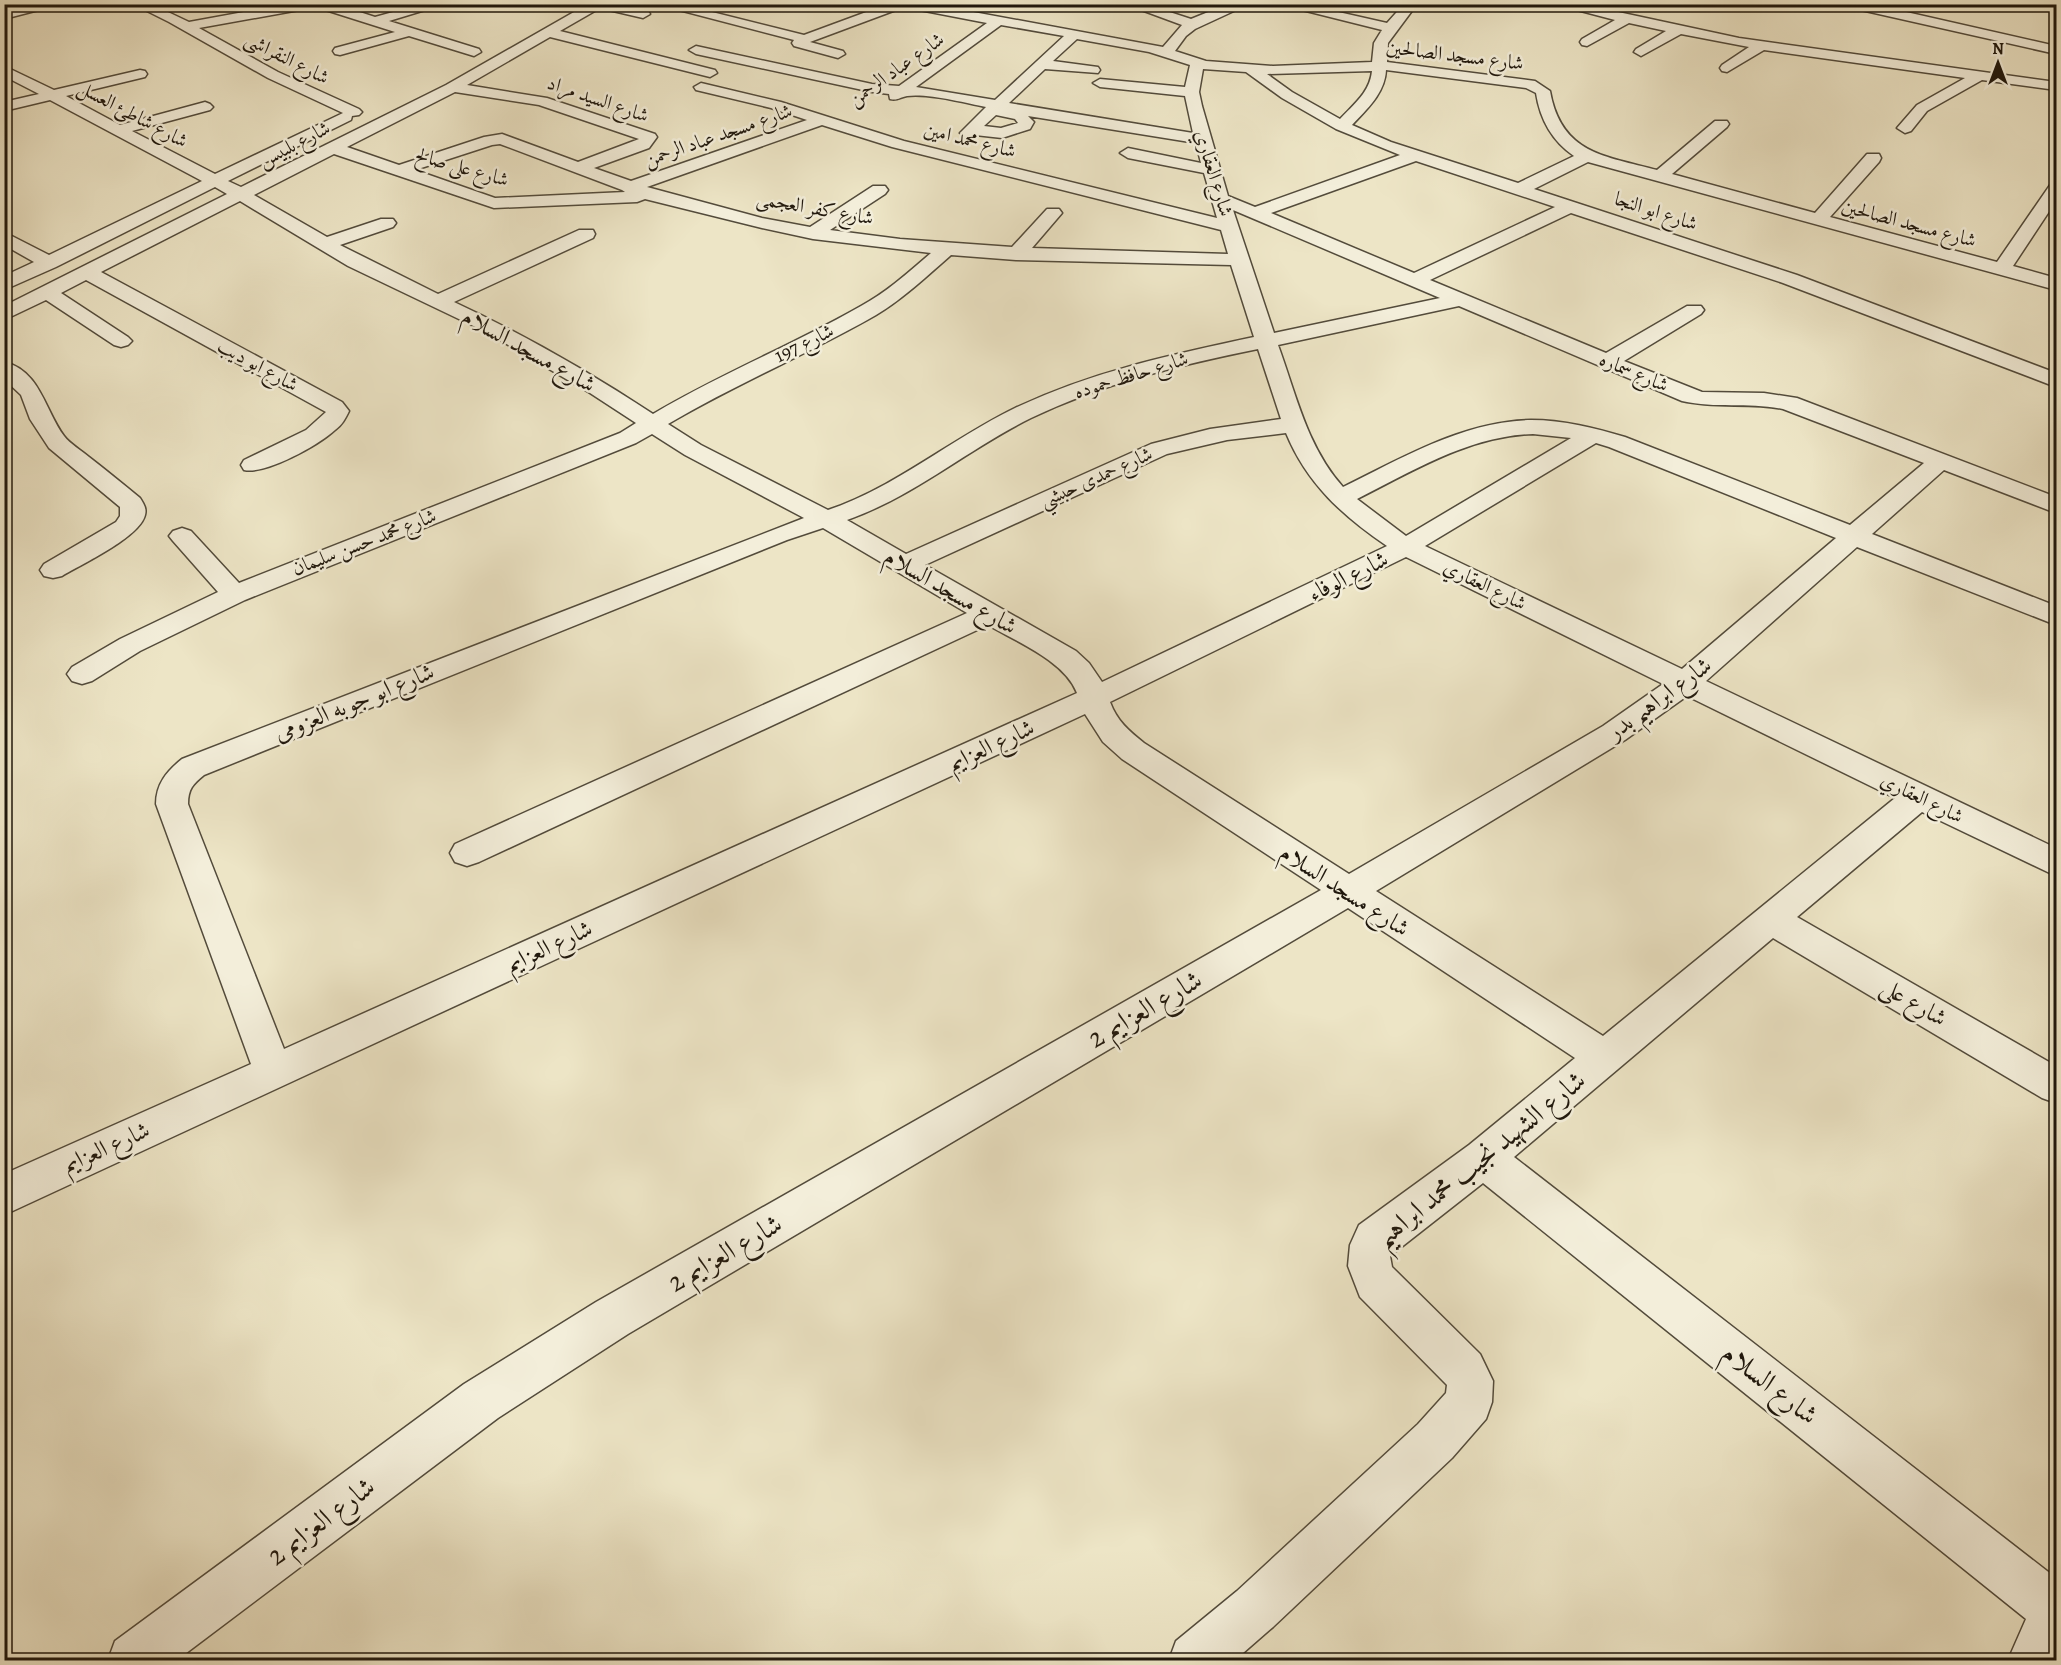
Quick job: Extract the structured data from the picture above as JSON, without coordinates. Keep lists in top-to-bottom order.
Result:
{
  "streets": {
    "street": [
      "شارع مسجد الصالحين",
      "شارع النقراشى",
      "شارع عباد الرحمن",
      "شارع السيد مراد",
      "شارع شاطئ العسل",
      "شارع مسجد عباد الرحمن",
      "شارع محمد امين",
      "شارع بلبيس",
      "شارع على صالح",
      "شارع العقاري",
      "شارع كفر العجمى",
      "شارع ابو النجا",
      "شارع 197",
      "شارع مسجد السلام",
      "شارع ابو ديب",
      "شارع سماره",
      "شارع حافظ حموده",
      "شارع حمدى حبشي",
      "شارع محمد حسن سليمان",
      "شارع الوفاء",
      "شارع ابراهيم بدر",
      "شارع ابو جوبه العزومى",
      "شارع العزايم",
      "شارع على",
      "شارع العزايم 2",
      "شارع الشهيد نجيب محمد ابراهيم",
      "شارع السلام"
    ]
  },
  "crossings": [
    ["شارع مسجد الصالحين", "شارع عباد الرحمن"],
    ["شارع مسجد الصالحين", "شارع العقاري"],
    ["شارع مسجد الصالحين", "شارع ابو النجا"],
    ["شارع النقراشى", "شارع بلبيس"],
    ["شارع عباد الرحمن", "شارع محمد امين"],
    ["شارع السيد مراد", "شارع بلبيس"],
    ["شارع السيد مراد", "شارع كفر العجمى"],
    ["شارع شاطئ العسل", "شارع بلبيس"],
    ["شارع شاطئ العسل", "شارع مسجد السلام"],
    ["شارع مسجد عباد الرحمن", "شارع محمد امين"],
    ["شارع مسجد عباد الرحمن", "شارع كفر العجمى"],
    ["شارع محمد امين", "شارع بلبيس"],
    ["شارع محمد امين", "شارع العقاري"],
    ["شارع بلبيس", "شارع على صالح"],
    ["شارع بلبيس", "شارع مسجد السلام"],
    ["شارع بلبيس", "شارع ابو ديب"],
    ["شارع على صالح", "شارع كفر العجمى"],
    ["شارع العقاري", "شارع كفر العجمى"],
    ["شارع العقاري", "شارع سماره"],
    ["شارع العقاري", "شارع حافظ حموده"],
    ["شارع العقاري", "شارع حمدى حبشي"],
    ["شارع العقاري", "شارع الوفاء"],
    ["شارع العقاري", "شارع ابراهيم بدر"],
    ["شارع العقاري", "شارع الشهيد نجيب محمد ابراهيم"],
    ["شارع كفر العجمى", "شارع 197"],
    ["شارع 197", "شارع مسجد السلام"],
    ["شارع 197", "شارع محمد حسن سليمان"],
    ["شارع مسجد السلام", "شارع حافظ حموده"],
    ["شارع مسجد السلام", "شارع حمدى حبشي"],
    ["شارع مسجد السلام", "شارع محمد حسن سليمان"],
    ["شارع مسجد السلام", "شارع الوفاء"],
    ["شارع مسجد السلام", "شارع ابراهيم بدر"],
    ["شارع مسجد السلام", "شارع ابو جوبه العزومى"],
    ["شارع مسجد السلام", "شارع العزايم"],
    ["شارع مسجد السلام", "شارع العزايم 2"],
    ["شارع مسجد السلام", "شارع الشهيد نجيب محمد ابراهيم"],
    ["شارع سماره", "شارع حافظ حموده"],
    ["شارع سماره", "شارع ابراهيم بدر"],
    ["شارع حافظ حموده", "شارع ابو جوبه العزومى"],
    ["شارع الوفاء", "شارع العزايم"],
    ["شارع ابراهيم بدر", "شارع العزايم 2"],
    ["شارع ابو جوبه العزومى", "شارع العزايم"],
    ["شارع على", "شارع الشهيد نجيب محمد ابراهيم"],
    ["شارع الشهيد نجيب محمد ابراهيم", "شارع السلام"]
  ],
  "north": "top"
}
